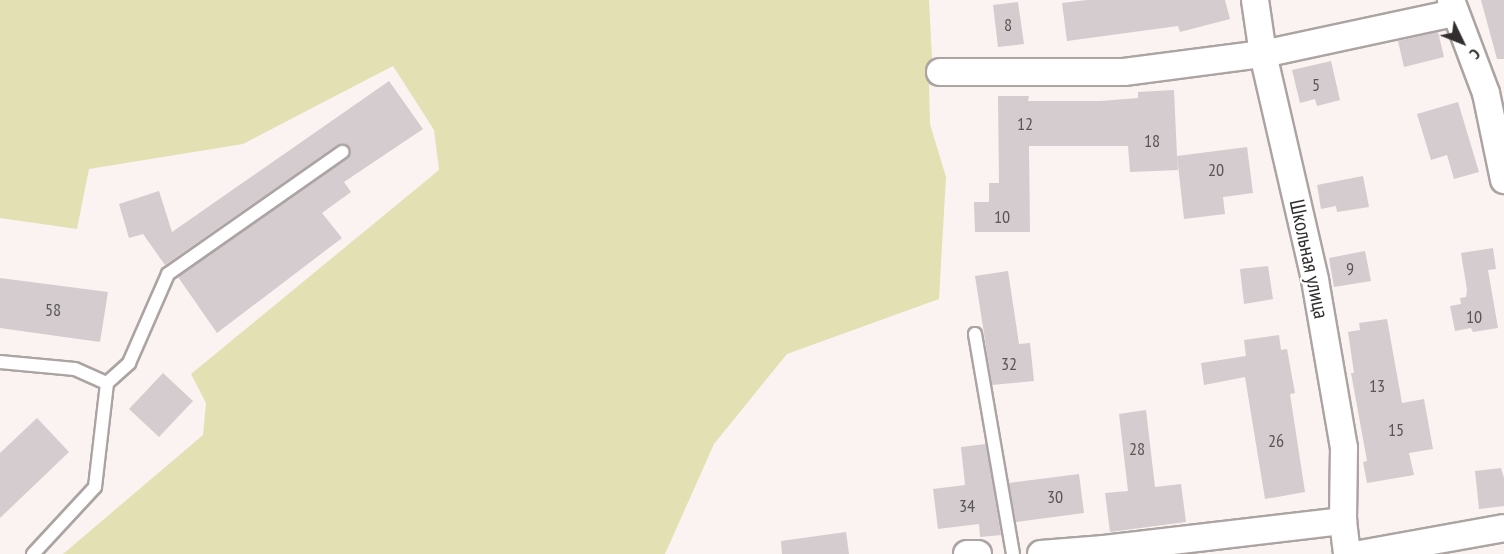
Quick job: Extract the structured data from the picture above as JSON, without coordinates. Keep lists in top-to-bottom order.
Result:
{
  "streets": {
    "street": ["Школьная улица"]
  },
  "house_numbers": [
    "8",
    "5",
    "12",
    "18",
    "20",
    "10",
    "9",
    "58",
    "10",
    "32",
    "13",
    "15",
    "26",
    "28",
    "30",
    "34"
  ],
  "north": "bottom right"
}
